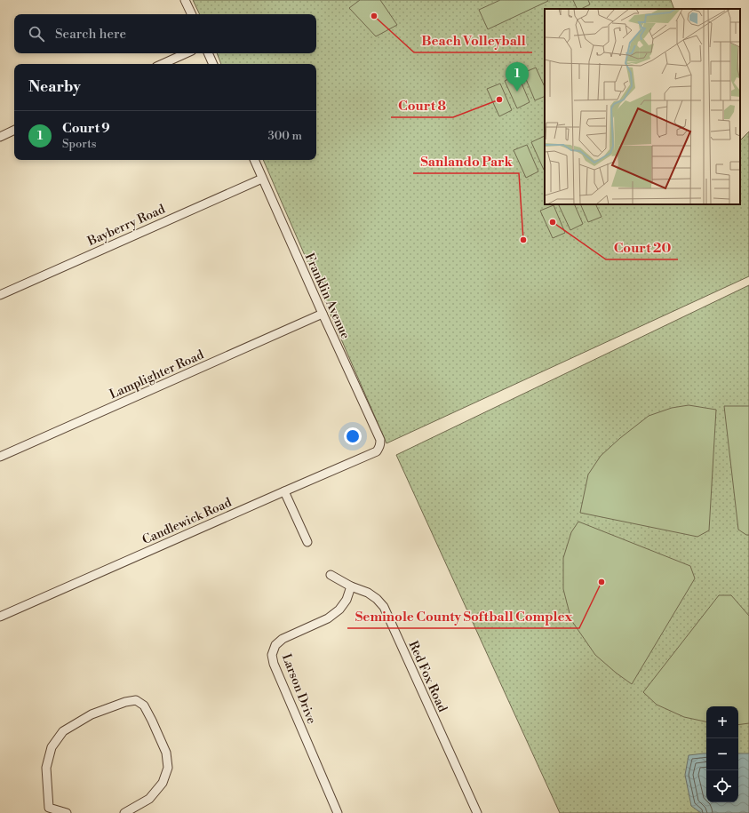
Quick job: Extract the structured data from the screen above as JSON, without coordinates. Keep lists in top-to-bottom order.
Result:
{
  "streets": {
    "street": [
      "Bayberry Road",
      "Franklin Avenue",
      "Lamplighter Road",
      "Candlewick Road",
      "Red Fox Road",
      "Larson Drive"
    ]
  },
  "crossings": [
    ["Bayberry Road", "Franklin Avenue"],
    ["Franklin Avenue", "Lamplighter Road"],
    ["Franklin Avenue", "Candlewick Road"],
    ["Red Fox Road", "Larson Drive"]
  ],
  "places": [
    "Beach Volleyball",
    "Court 8",
    "Court 20",
    "Sanlando Park",
    "Seminole County Softball Complex"
  ],
  "page": {
    "search": "Search here",
    "pins": "1",
    "heading": "Nearby",
    "list": [
      {
        "mark": "1",
        "name": "Court 9",
        "note": "Sports",
        "value": "300 m"
      }
    ],
    "map_buttons": ["+", "−"]
  }
}
